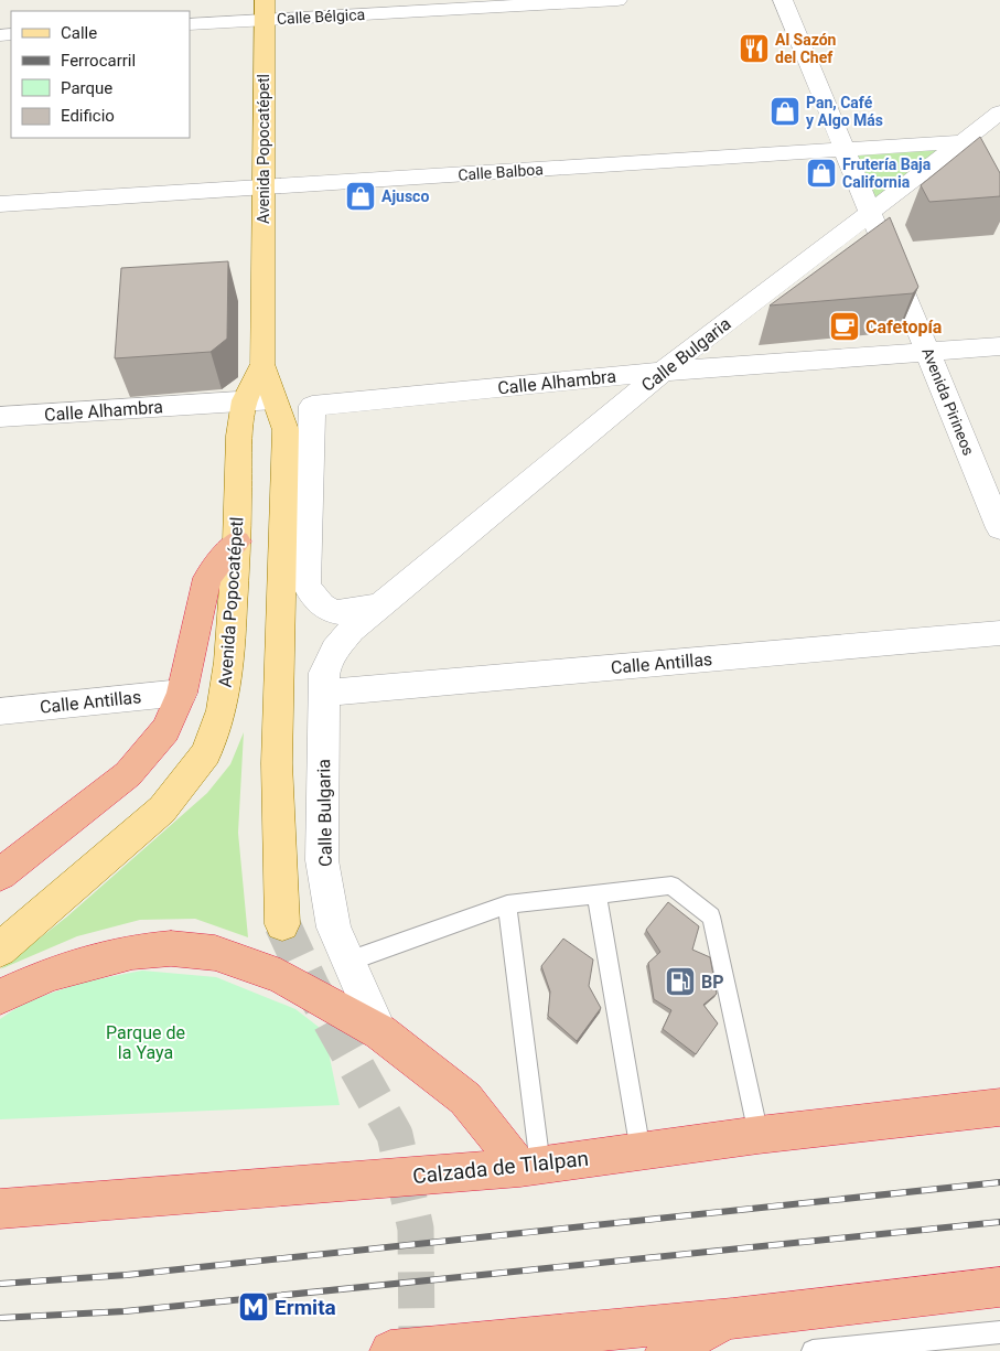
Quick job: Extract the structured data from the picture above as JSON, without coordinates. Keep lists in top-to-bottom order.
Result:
{
  "streets": {
    "highway": ["Calzada de Tlalpan"],
    "main road": ["Avenida Popocatépetl"],
    "street": [
      "Calle Bélgica",
      "Calle Balboa",
      "Calle Bulgaria",
      "Calle Alhambra",
      "Avenida Pirineos",
      "Calle Antillas"
    ]
  },
  "crossings": [
    ["Calle Bélgica", "Avenida Popocatépetl"],
    ["Avenida Popocatépetl", "Calle Balboa"],
    ["Avenida Popocatépetl", "Calle Alhambra"],
    ["Calle Balboa", "Calle Bulgaria"],
    ["Calle Balboa", "Avenida Pirineos"],
    ["Calle Bulgaria", "Calle Alhambra"],
    ["Calle Bulgaria", "Avenida Pirineos"],
    ["Calle Bulgaria", "Calle Antillas"],
    ["Calle Alhambra", "Avenida Pirineos"]
  ],
  "parks": ["Parque de la Yaya"],
  "places": {
    "restaurant": ["Al Sazón del Chef"],
    "shop": ["Pan, Café y Algo Más", "Frutería Baja California", "Ajusco"],
    "cafe": ["Cafetopía"],
    "fuel station": ["BP"],
    "metro station": ["Ermita"]
  },
  "legend": [
    "Calle",
    "Ferrocarril",
    "Parque",
    "Edificio"
  ]
}
